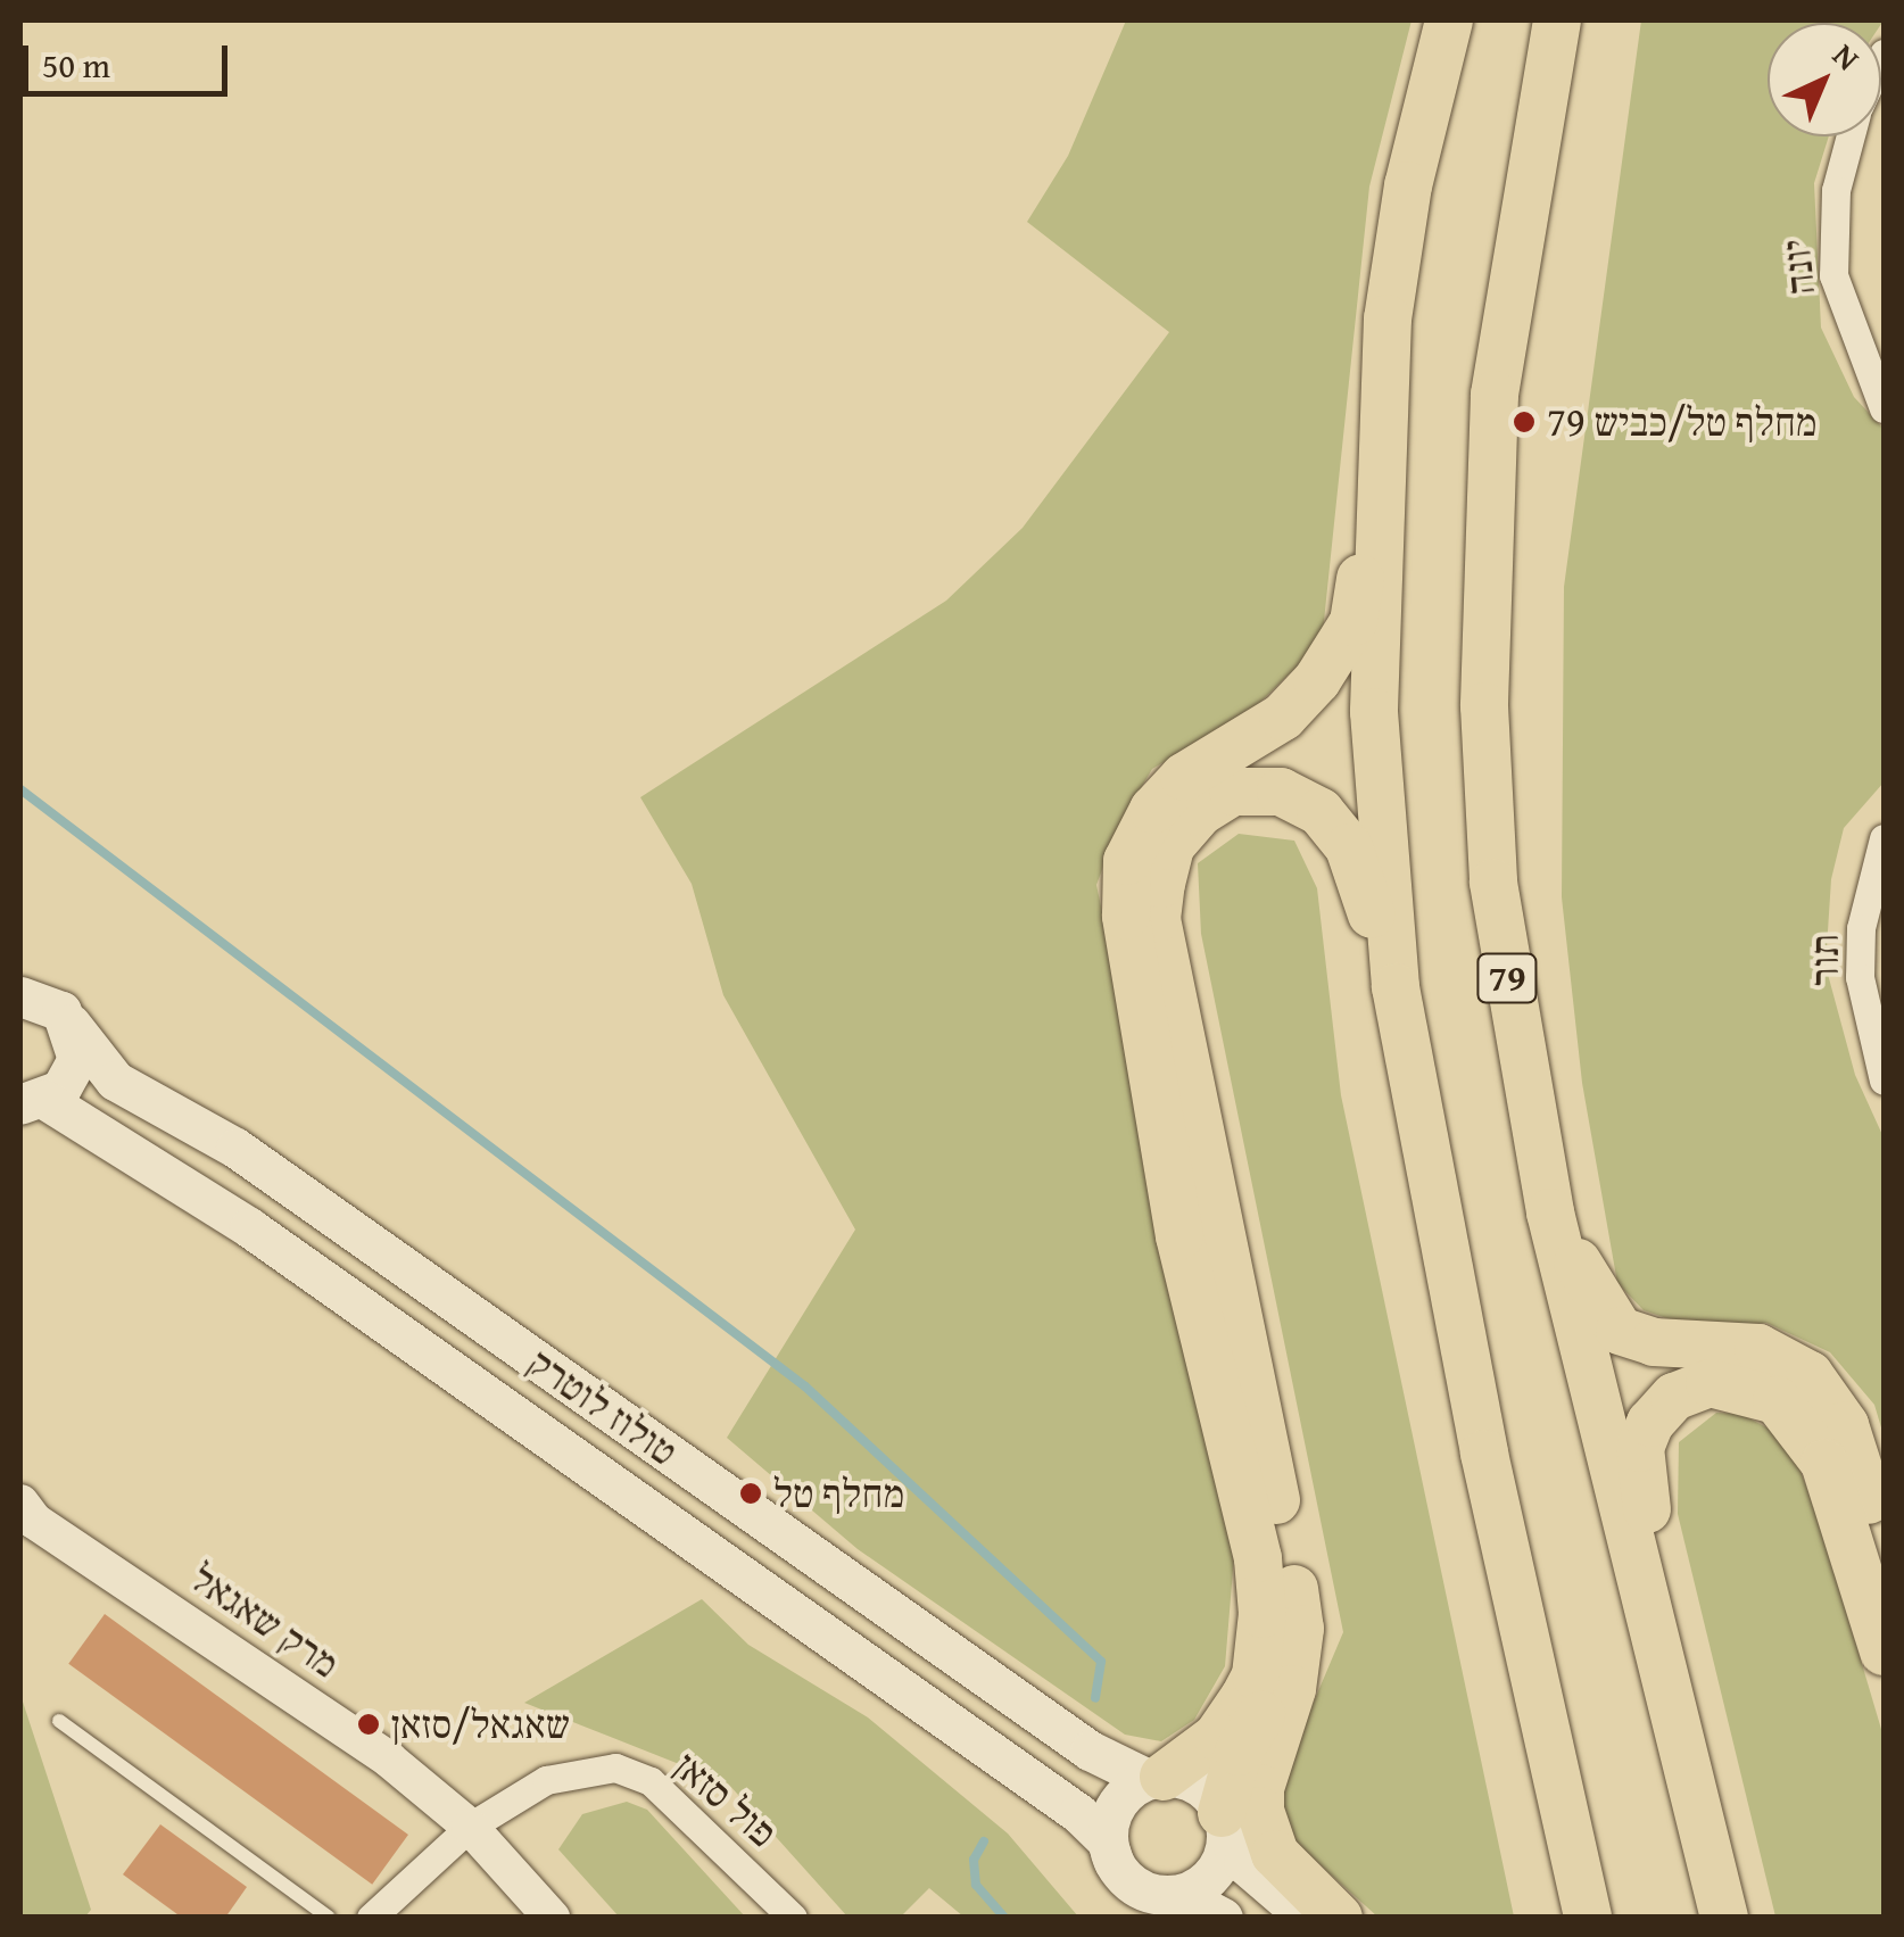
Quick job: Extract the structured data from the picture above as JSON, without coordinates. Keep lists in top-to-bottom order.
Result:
{
  "streets": {
    "highway": ["79"],
    "main road": ["טולוז לוטרק"],
    "street": [
      "יונה",
      "תור",
      "מרק שאגאל",
      "פול סזאן"
    ]
  },
  "crossings": [
    ["מרק שאגאל", "פול סזאן"]
  ],
  "places": ["מחלף טל/כביש 79", "מחלף טל", "שאגאל/סזאן"],
  "scale_bar": "50 m",
  "north": "top right"
}
